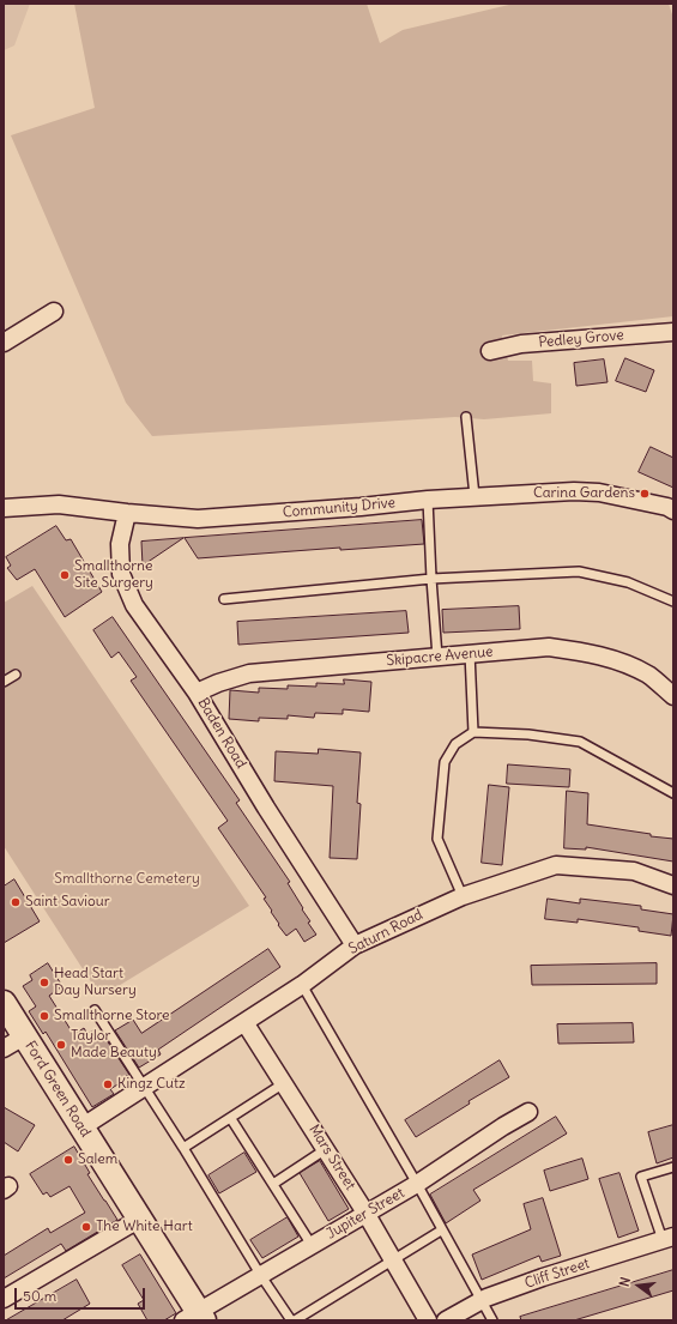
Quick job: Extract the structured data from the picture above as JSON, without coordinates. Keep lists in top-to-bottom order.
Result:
{
  "streets": {
    "main road": ["Ford Green Road"],
    "street": [
      "Pedley Grove",
      "Community Drive",
      "Skipacre Avenue",
      "Baden Road",
      "Saturn Road",
      "Mars Street",
      "Jupiter Street",
      "Cliff Street"
    ]
  },
  "crossings": [
    ["Community Drive", "Baden Road"],
    ["Skipacre Avenue", "Baden Road"],
    ["Baden Road", "Saturn Road"],
    ["Saturn Road", "Ford Green Road"],
    ["Saturn Road", "Mars Street"],
    ["Ford Green Road", "Jupiter Street"],
    ["Mars Street", "Jupiter Street"]
  ],
  "parks": ["Smallthorne Cemetery"],
  "places": [
    "Carina Gardens",
    "Smallthorne Site Surgery",
    "Saint Saviour",
    "Head Start Day Nursery",
    "Smallthorne Store",
    "Taylor Made Beauty",
    "Kingz Cutz",
    "Salem",
    "The White Hart"
  ],
  "scale_bar": "50 m",
  "north": "left"
}
